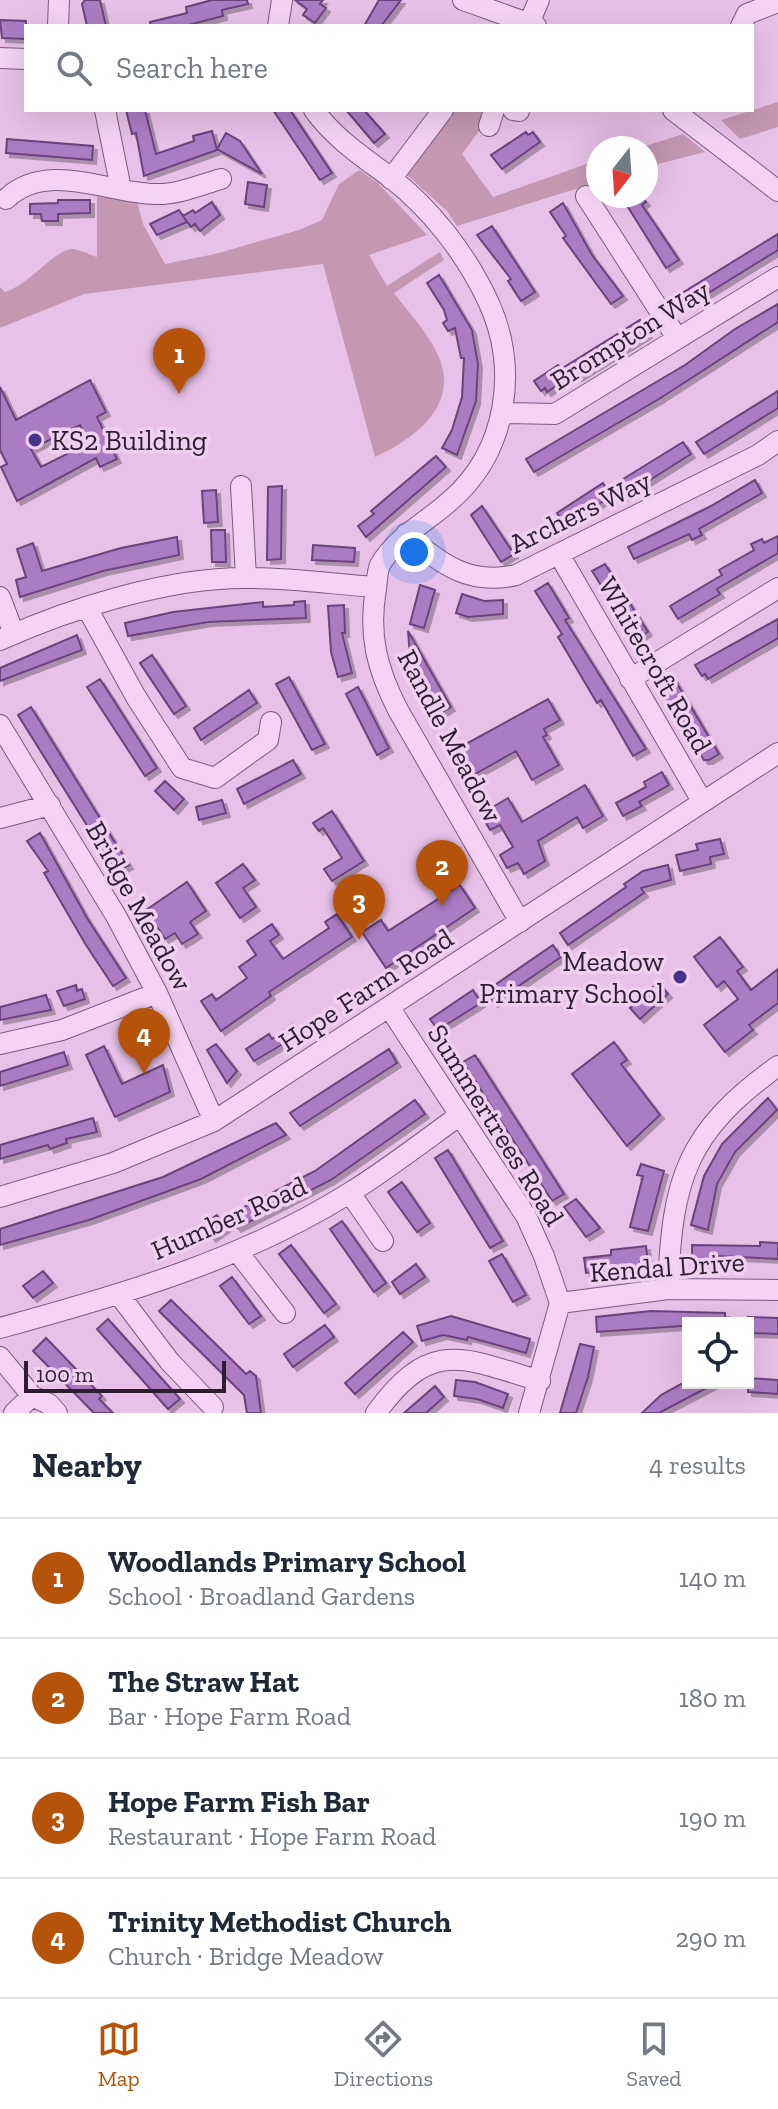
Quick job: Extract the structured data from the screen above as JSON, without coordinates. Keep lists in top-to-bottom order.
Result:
{
  "streets": {
    "street": [
      "Brompton Way",
      "Archers Way",
      "Whitecroft Road",
      "Randle Meadow",
      "Bridge Meadow",
      "Hope Farm Road",
      "Summertrees Road",
      "Humber Road",
      "Kendal Drive"
    ]
  },
  "crossings": [
    ["Brompton Way", "Randle Meadow"],
    ["Archers Way", "Whitecroft Road"],
    ["Archers Way", "Randle Meadow"],
    ["Whitecroft Road", "Hope Farm Road"],
    ["Randle Meadow", "Hope Farm Road"],
    ["Bridge Meadow", "Hope Farm Road"],
    ["Hope Farm Road", "Summertrees Road"],
    ["Summertrees Road", "Humber Road"],
    ["Summertrees Road", "Kendal Drive"]
  ],
  "places": ["KS2 Building", "Meadow Primary School"],
  "scale_bar": "100 m",
  "north": "bottom",
  "page": {
    "search": "Search here",
    "pins": [
      "1",
      "2",
      "3",
      "4"
    ],
    "scale": "100 m",
    "heading": ["Nearby", "4 results"],
    "list": [
      {
        "mark": "1",
        "name": "Woodlands Primary School",
        "note": "School · Broadland Gardens",
        "value": "140 m"
      },
      {
        "mark": "2",
        "name": "The Straw Hat",
        "note": "Bar · Hope Farm Road",
        "value": "180 m"
      },
      {
        "mark": "3",
        "name": "Hope Farm Fish Bar",
        "note": "Restaurant · Hope Farm Road",
        "value": "190 m"
      },
      {
        "mark": "4",
        "name": "Trinity Methodist Church",
        "note": "Church · Bridge Meadow",
        "value": "290 m"
      }
    ],
    "nav": ["Map", "Directions", "Saved"]
  }
}
